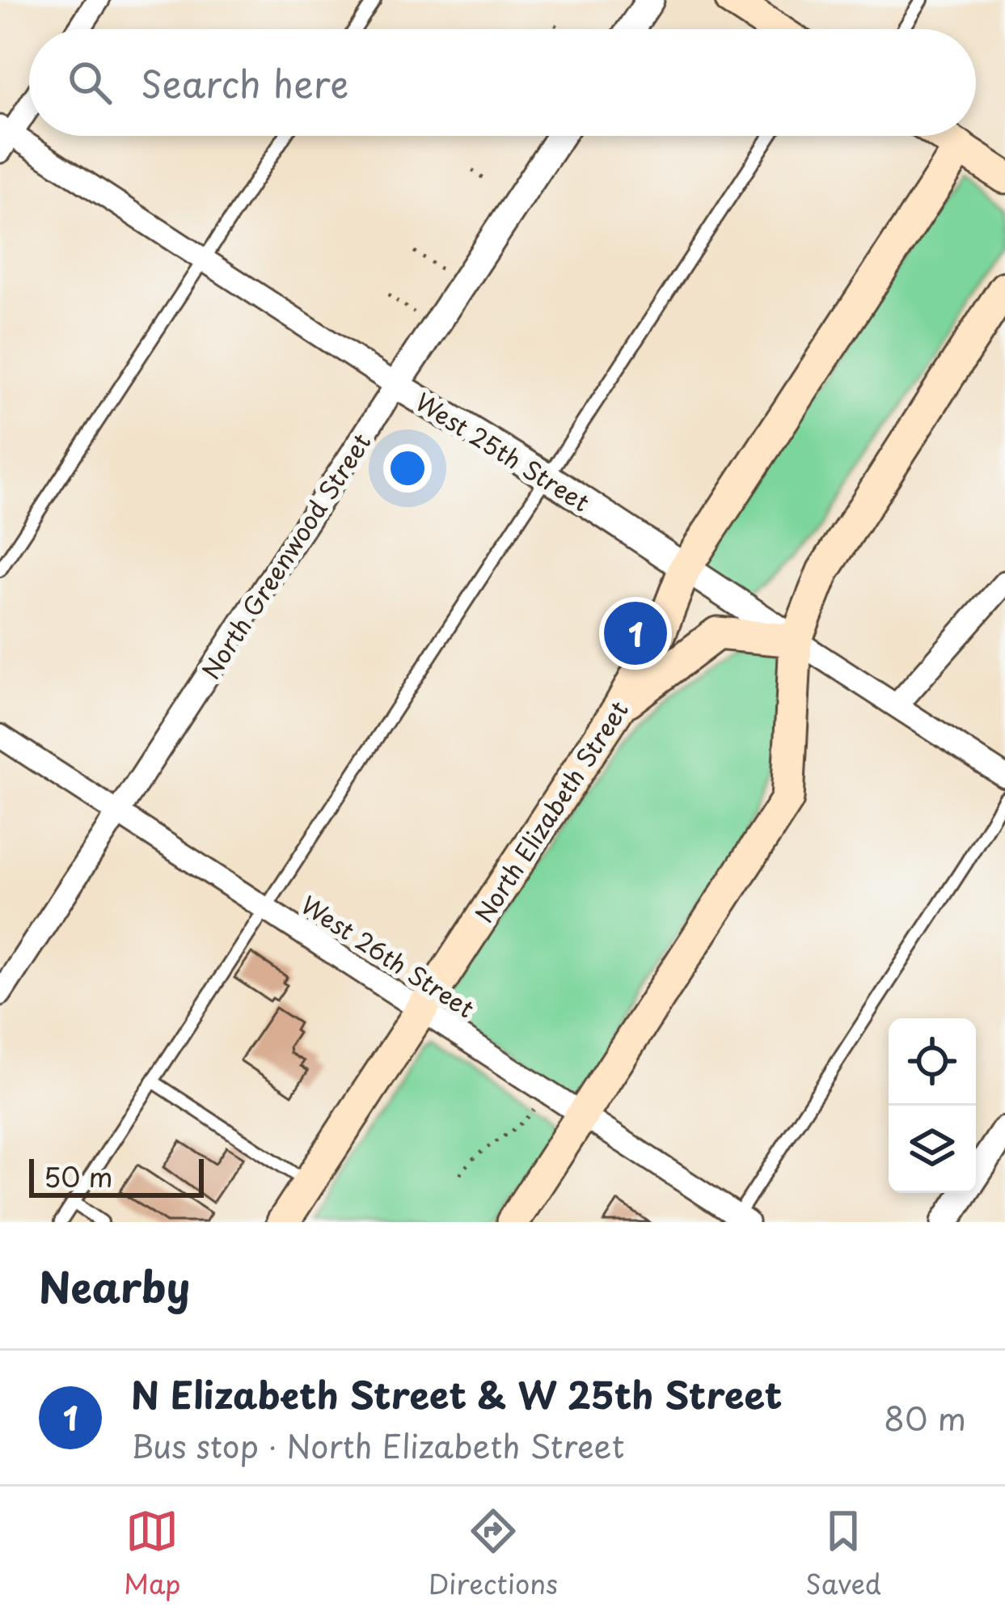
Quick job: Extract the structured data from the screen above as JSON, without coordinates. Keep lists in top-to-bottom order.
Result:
{
  "streets": {
    "main road": ["North Elizabeth Street"],
    "street": ["West 25th Street", "North Greenwood Street", "West 26th Street"]
  },
  "crossings": [
    ["West 25th Street", "North Greenwood Street"],
    ["West 25th Street", "North Elizabeth Street"],
    ["North Greenwood Street", "West 26th Street"],
    ["North Elizabeth Street", "West 26th Street"]
  ],
  "scale_bar": "50 m",
  "page": {
    "search": "Search here",
    "pins": "1",
    "scale": "50 m",
    "heading": "Nearby",
    "list": [
      {
        "mark": "1",
        "name": "N Elizabeth Street & W 25th Street",
        "note": "Bus stop · North Elizabeth Street",
        "value": "80 m"
      }
    ],
    "nav": ["Map", "Directions", "Saved"]
  }
}
